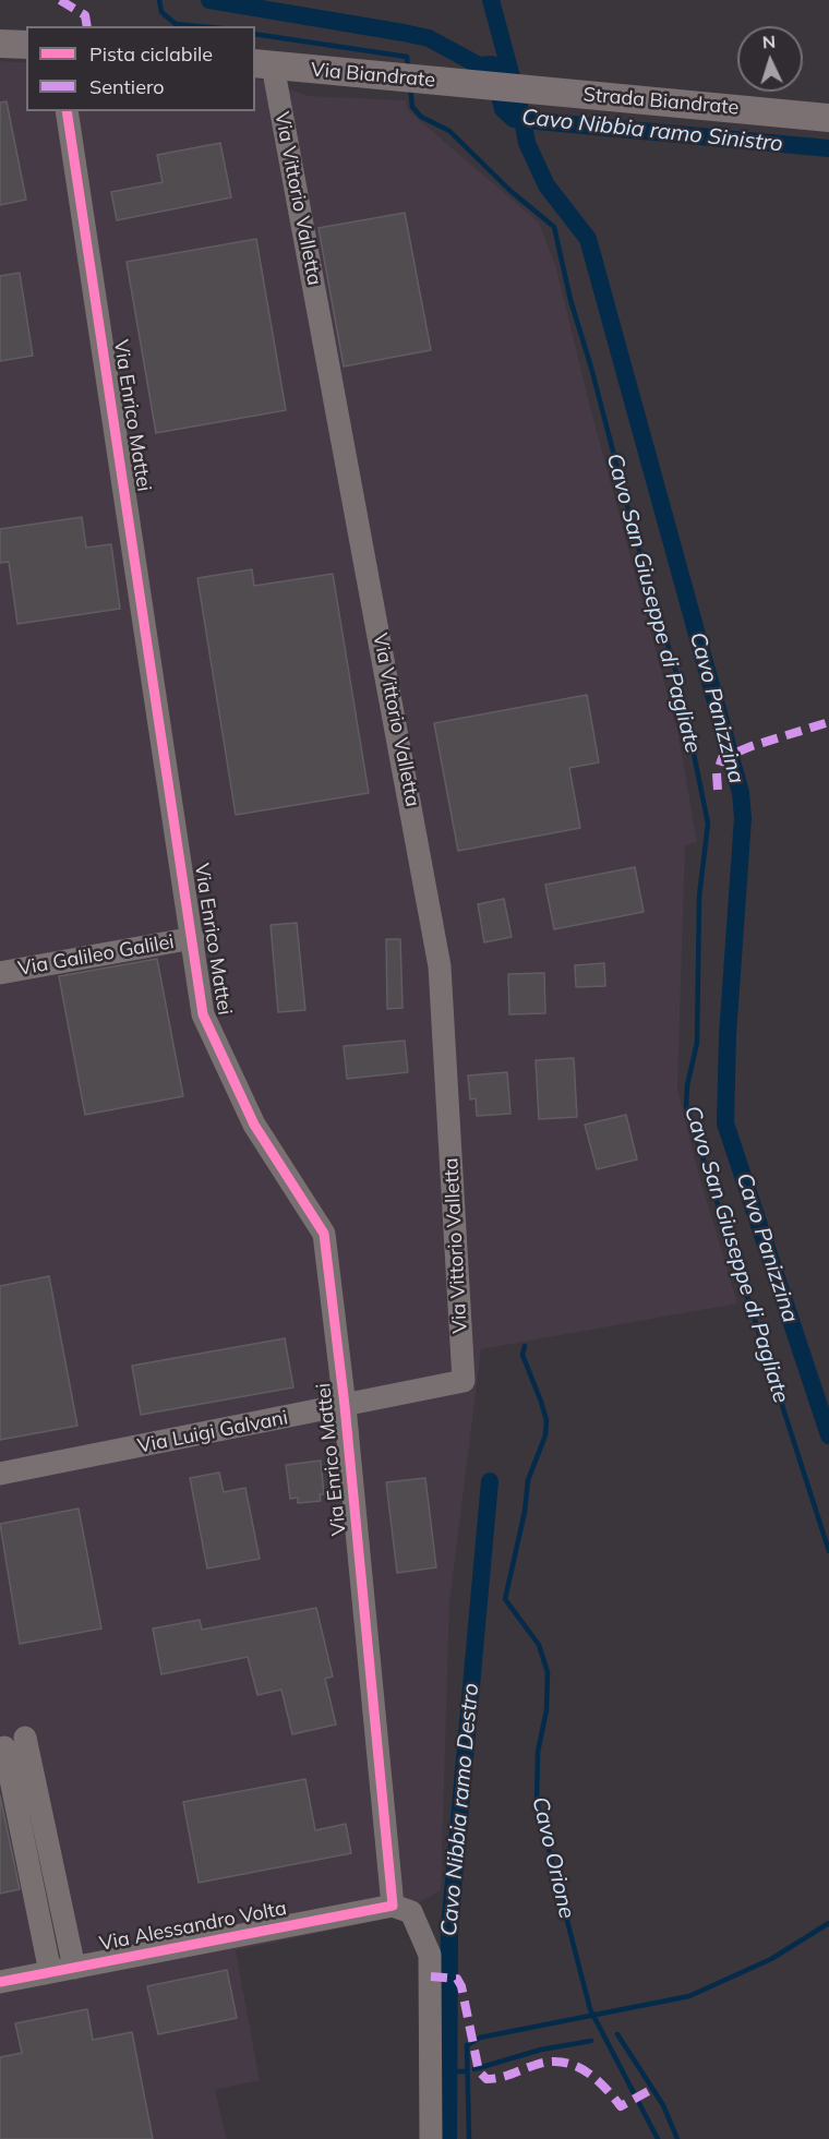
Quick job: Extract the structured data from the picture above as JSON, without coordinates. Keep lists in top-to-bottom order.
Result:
{
  "streets": {
    "main road": ["Via Biandrate", "Strada Biandrate"],
    "street": [
      "Via Vittorio Valletta",
      "Via Enrico Mattei",
      "Via Galileo Galilei",
      "Via Luigi Galvani",
      "Via Alessandro Volta"
    ]
  },
  "crossings": [
    ["Via Biandrate", "Strada Biandrate"],
    ["Via Biandrate", "Via Vittorio Valletta"],
    ["Via Vittorio Valletta", "Via Luigi Galvani"],
    ["Via Enrico Mattei", "Via Galileo Galilei"],
    ["Via Enrico Mattei", "Via Luigi Galvani"],
    ["Via Enrico Mattei", "Via Alessandro Volta"]
  ],
  "water": [
    "Cavo Nibbia ramo Sinistro",
    "Cavo San Giuseppe di Pagliate",
    "Cavo Panizzina",
    "Cavo Nibbia ramo Destro",
    "Cavo Orione"
  ],
  "legend": ["Pista ciclabile", "Sentiero"],
  "north": "top"
}
